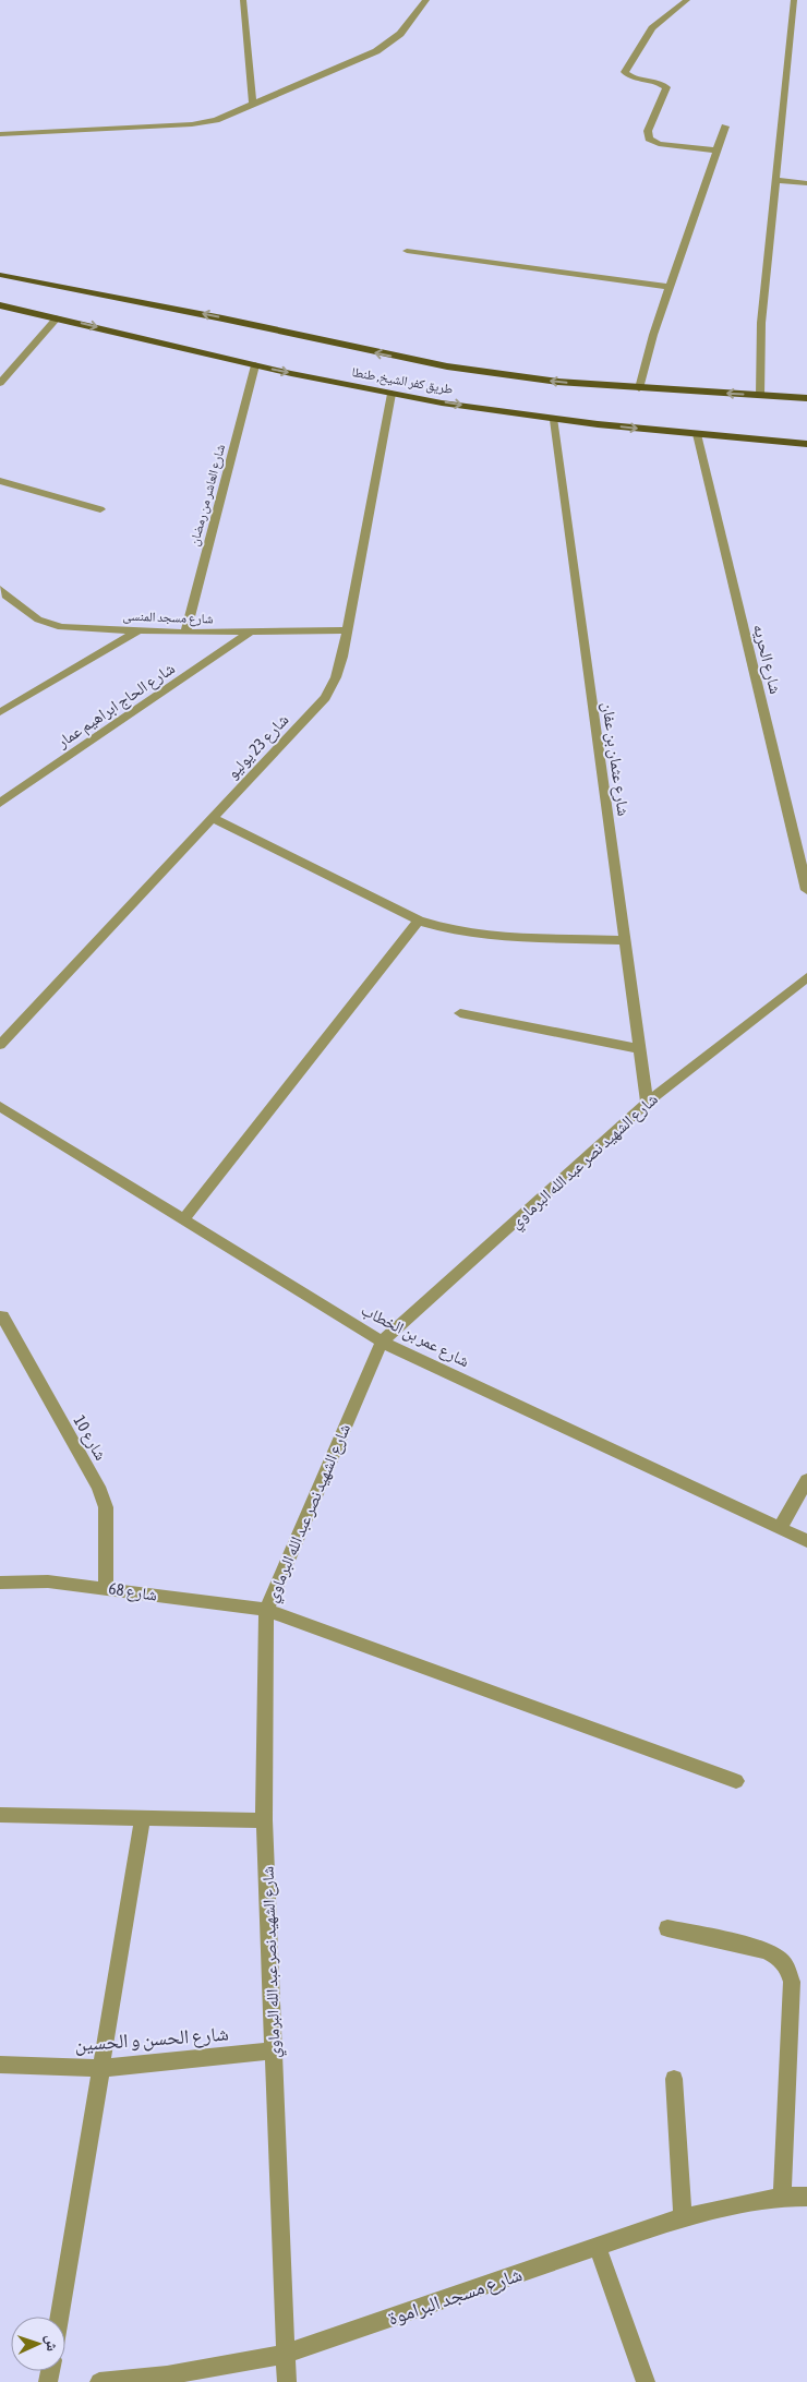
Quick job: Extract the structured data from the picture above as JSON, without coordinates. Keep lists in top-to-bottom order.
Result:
{
  "streets": {
    "main road": ["طريق كفر الشيخ, طنطا"],
    "street": [
      "شارع العاشر من رمضان",
      "شارع مسجد المنسى",
      "شارع الحريه",
      "شارع الحاج ابراهيم عمار",
      "شارع 23 يوليو",
      "شارع عثمان بن عفان",
      "شارع الشهيد نصر عبد الله البرماوي",
      "شارع عمر بن الخطاب",
      "شارع 10",
      "شارع 68",
      "شارع الحسن و الحسين",
      "شارع مسجد البراموة"
    ]
  },
  "crossings": [
    ["طريق كفر الشيخ, طنطا", "شارع العاشر من رمضان"],
    ["طريق كفر الشيخ, طنطا", "شارع الحريه"],
    ["طريق كفر الشيخ, طنطا", "شارع 23 يوليو"],
    ["طريق كفر الشيخ, طنطا", "شارع عثمان بن عفان"],
    ["شارع العاشر من رمضان", "شارع مسجد المنسى"],
    ["شارع مسجد المنسى", "شارع الحاج ابراهيم عمار"],
    ["شارع مسجد المنسى", "شارع 23 يوليو"],
    ["شارع عثمان بن عفان", "شارع الشهيد نصر عبد الله البرماوي"],
    ["شارع الشهيد نصر عبد الله البرماوي", "شارع عمر بن الخطاب"],
    ["شارع الشهيد نصر عبد الله البرماوي", "شارع 68"],
    ["شارع الشهيد نصر عبد الله البرماوي", "شارع الحسن و الحسين"],
    ["شارع الشهيد نصر عبد الله البرماوي", "شارع مسجد البراموة"],
    ["شارع 10", "شارع 68"]
  ],
  "north": "right"
}
